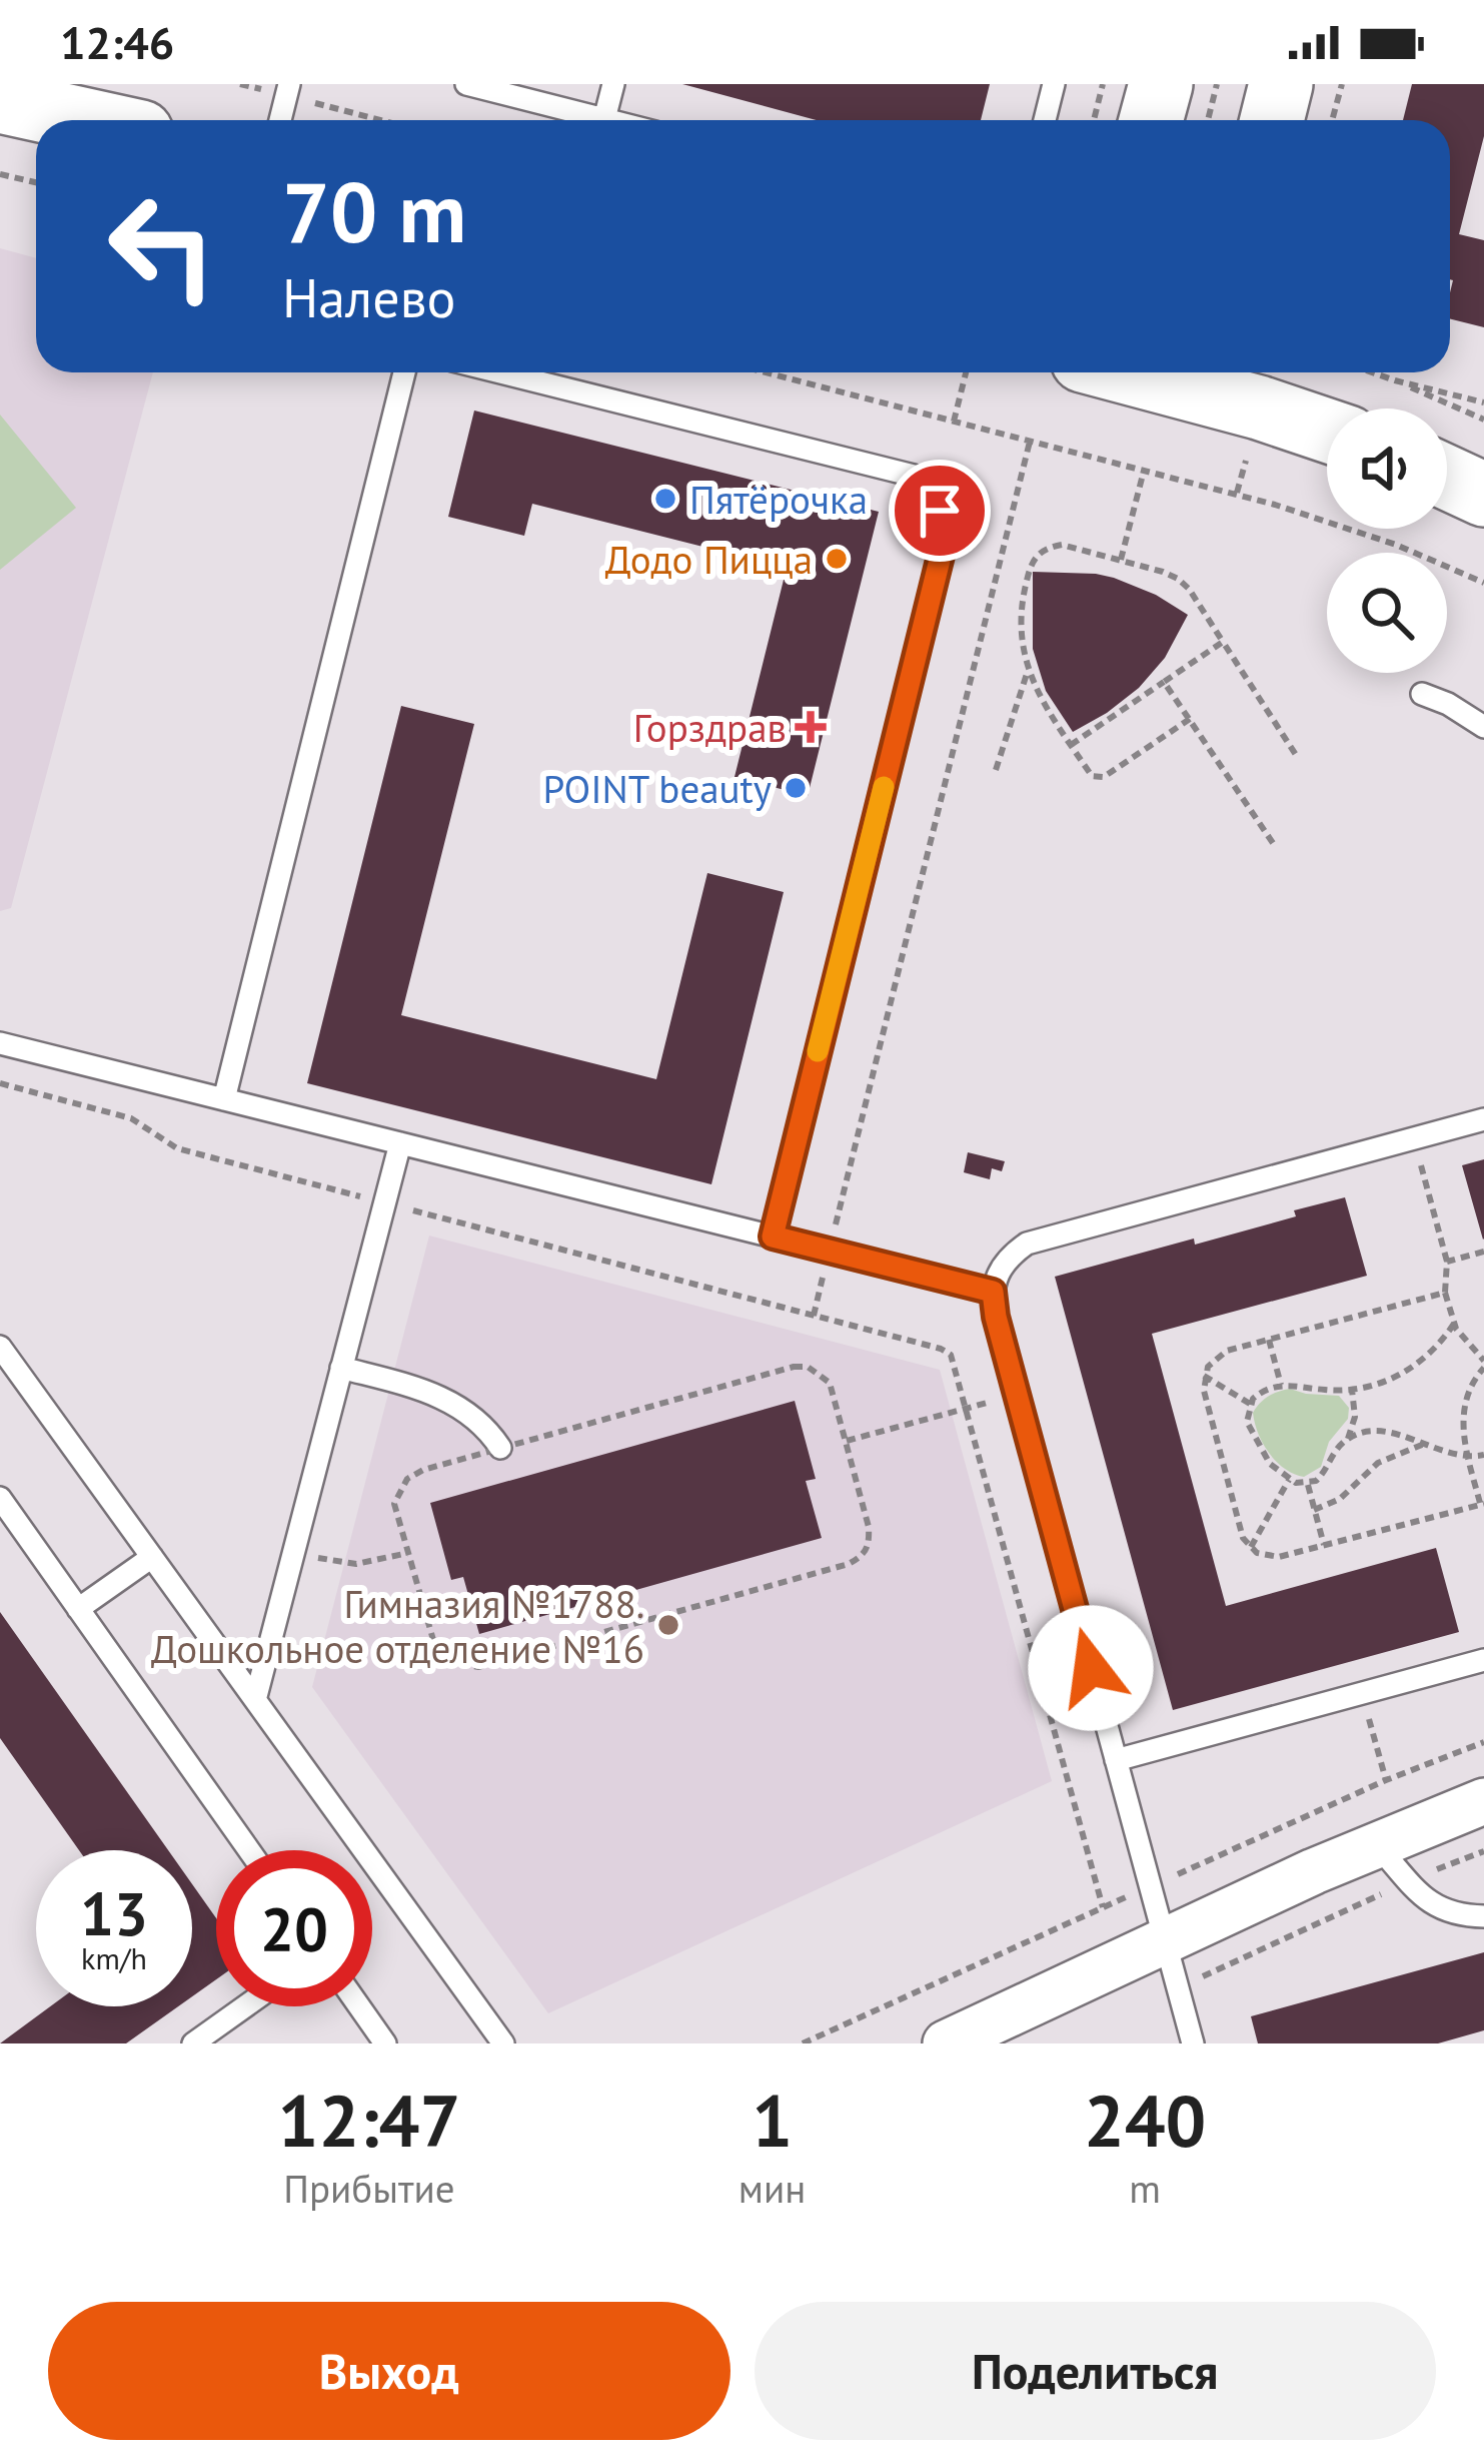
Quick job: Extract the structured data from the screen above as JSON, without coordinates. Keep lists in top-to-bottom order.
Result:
{
  "places": {
    "other": [
      "Пятёрочка",
      "Додо Пицца",
      "POINT beauty",
      "Гимназия №1788. Дошкольное отделение №16"
    ],
    "health": ["Горздрав"]
  },
  "page": {
    "status": "12:46",
    "turn": ["70 m", "Налево"],
    "speed": "13 km/h",
    "limit": "20",
    "eta": [
      "12:47",
      "Прибытие",
      "1",
      "мин",
      "240",
      "m"
    ],
    "buttons": ["Выход", "Поделиться"]
  }
}
